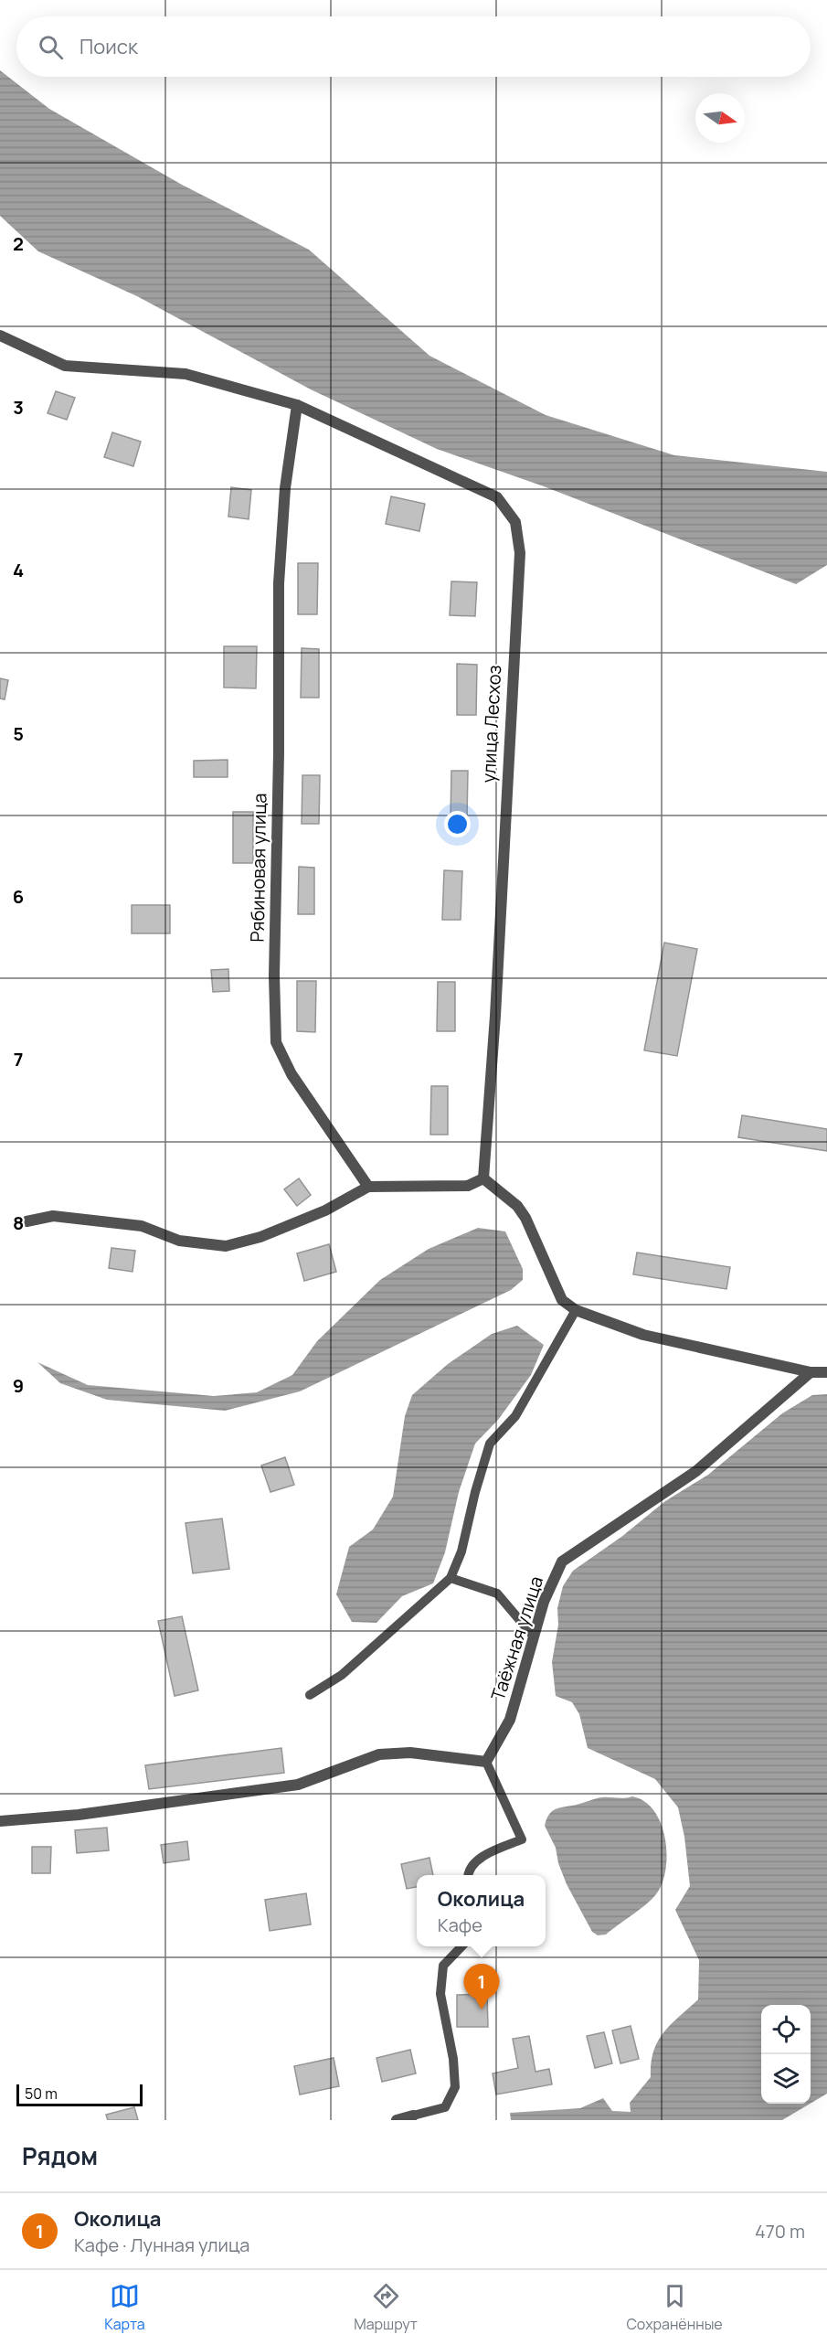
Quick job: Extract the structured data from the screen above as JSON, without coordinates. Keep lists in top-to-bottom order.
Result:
{
  "streets": {
    "street": ["улица Лесхоз", "Рябиновая улица", "Таёжная улица"]
  },
  "crossings": [
    ["улица Лесхоз", "Рябиновая улица"]
  ],
  "scale_bar": "50 m",
  "north": "right",
  "page": {
    "search": "Поиск",
    "popup": ["Околица", "Кафе"],
    "pins": "1",
    "scale": "50 m",
    "heading": "Рядом",
    "list": [
      {
        "mark": "1",
        "name": "Околица",
        "note": "Кафе · Лунная улица",
        "value": "470 m"
      }
    ],
    "nav": ["Карта", "Маршрут", "Сохранённые"]
  },
  "grid": {
    "rows": [
      "2",
      "3",
      "4",
      "5",
      "6",
      "7",
      "8",
      "9"
    ]
  }
}
